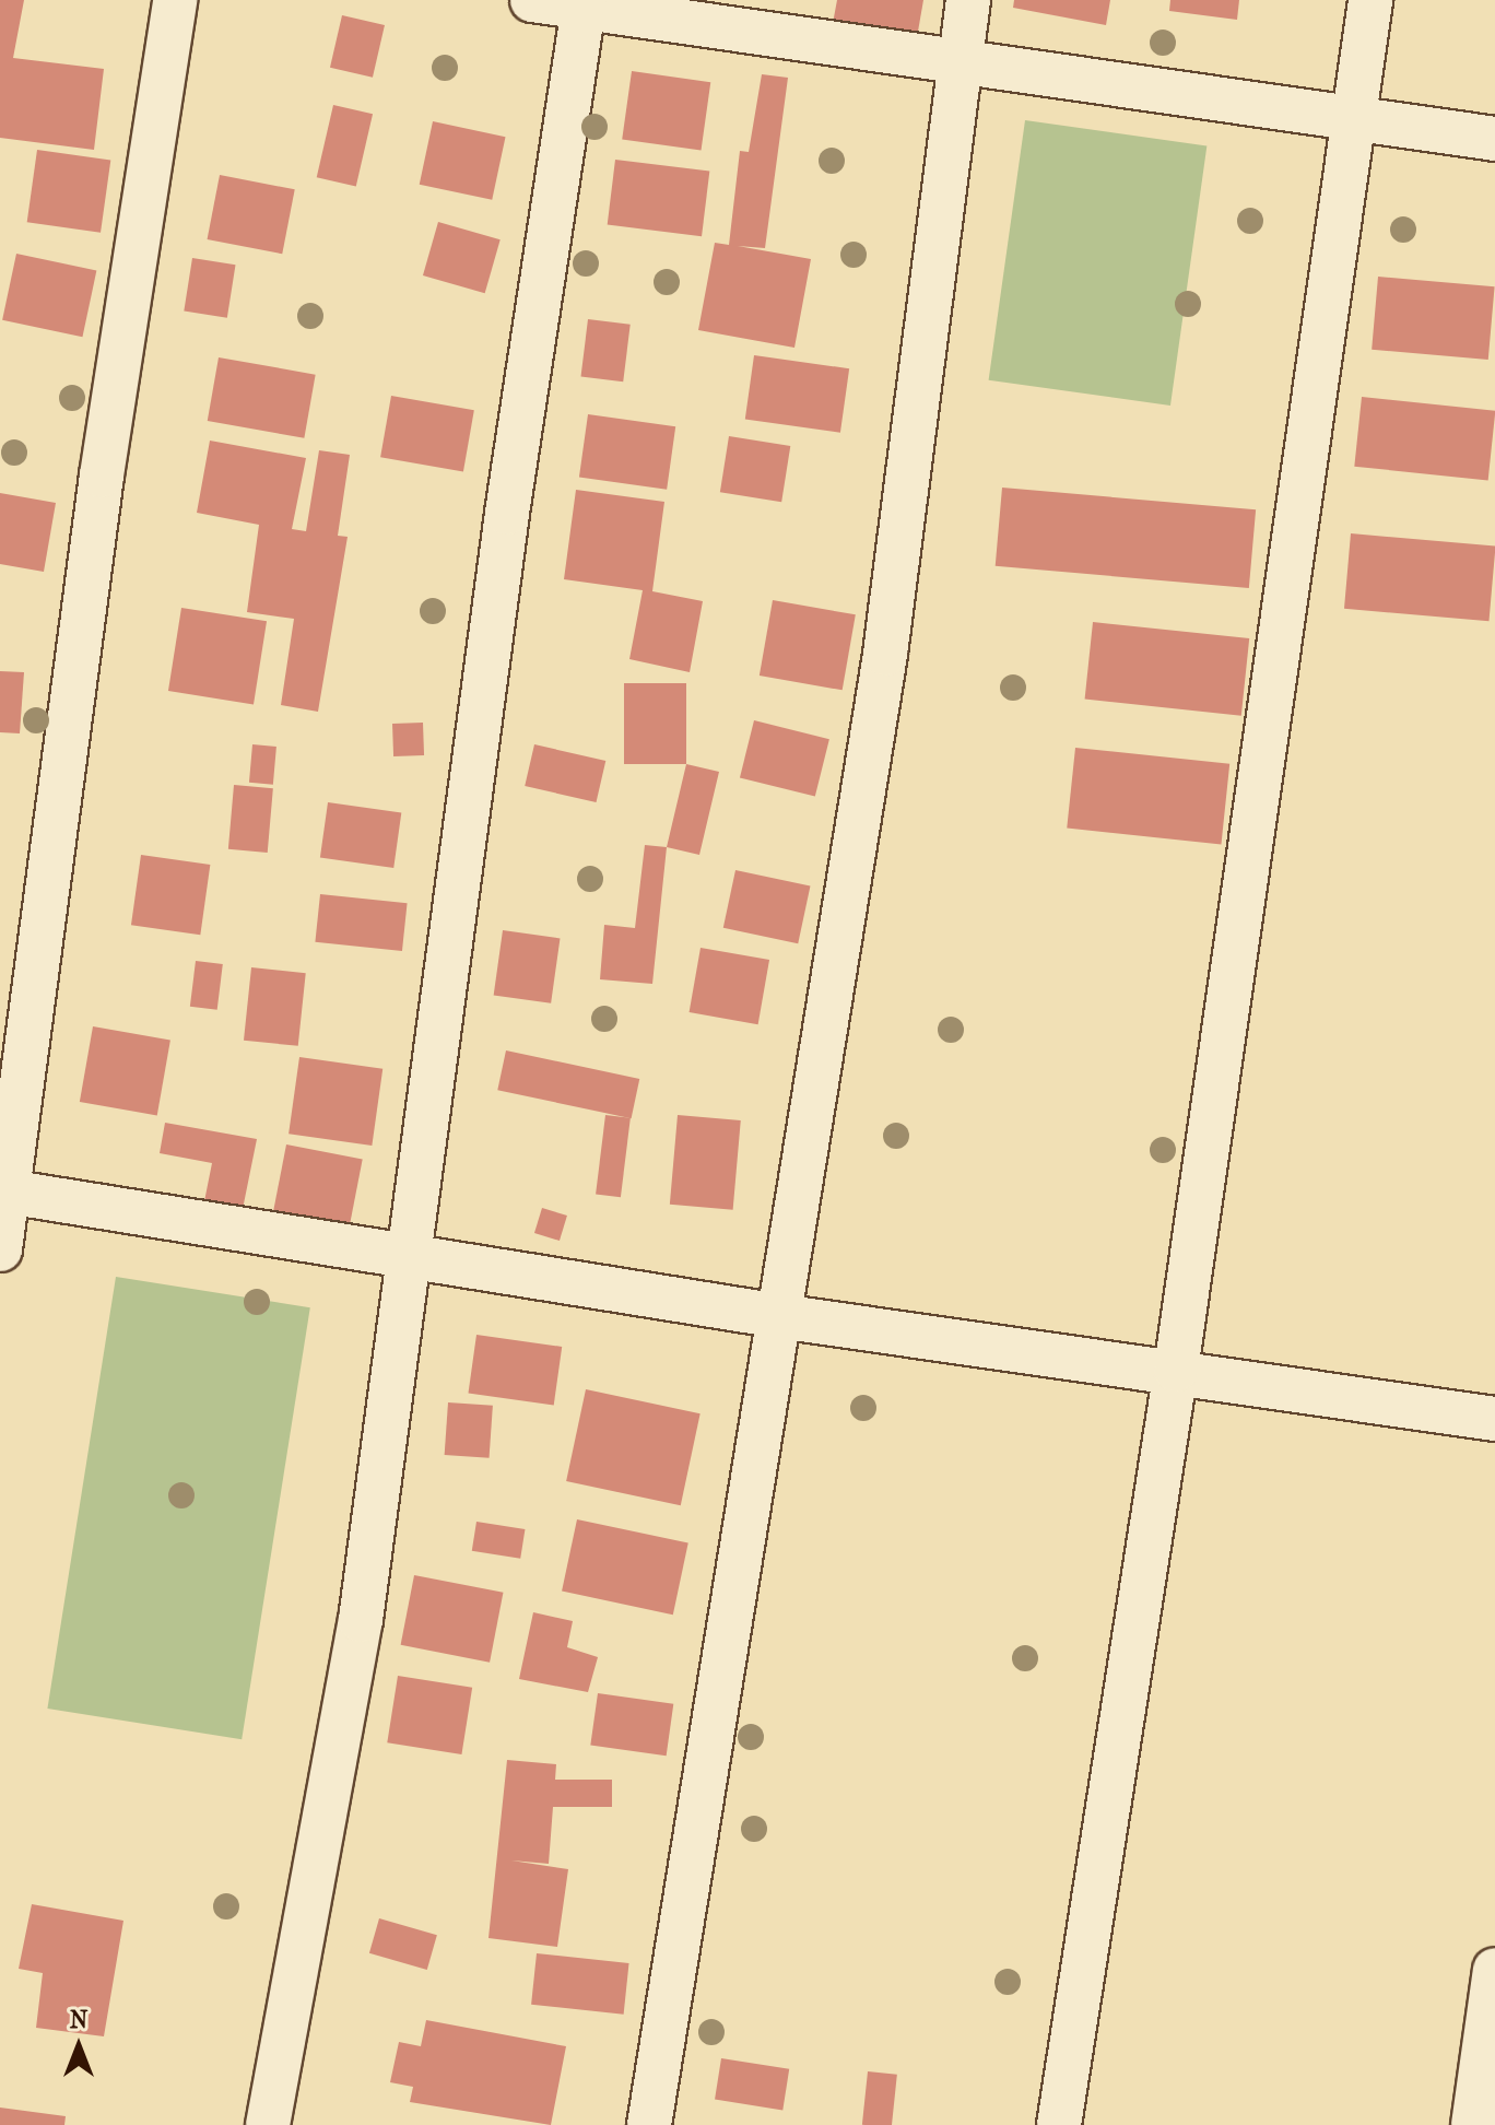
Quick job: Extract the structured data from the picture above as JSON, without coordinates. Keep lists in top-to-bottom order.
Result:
{
  "north": "top"
}
